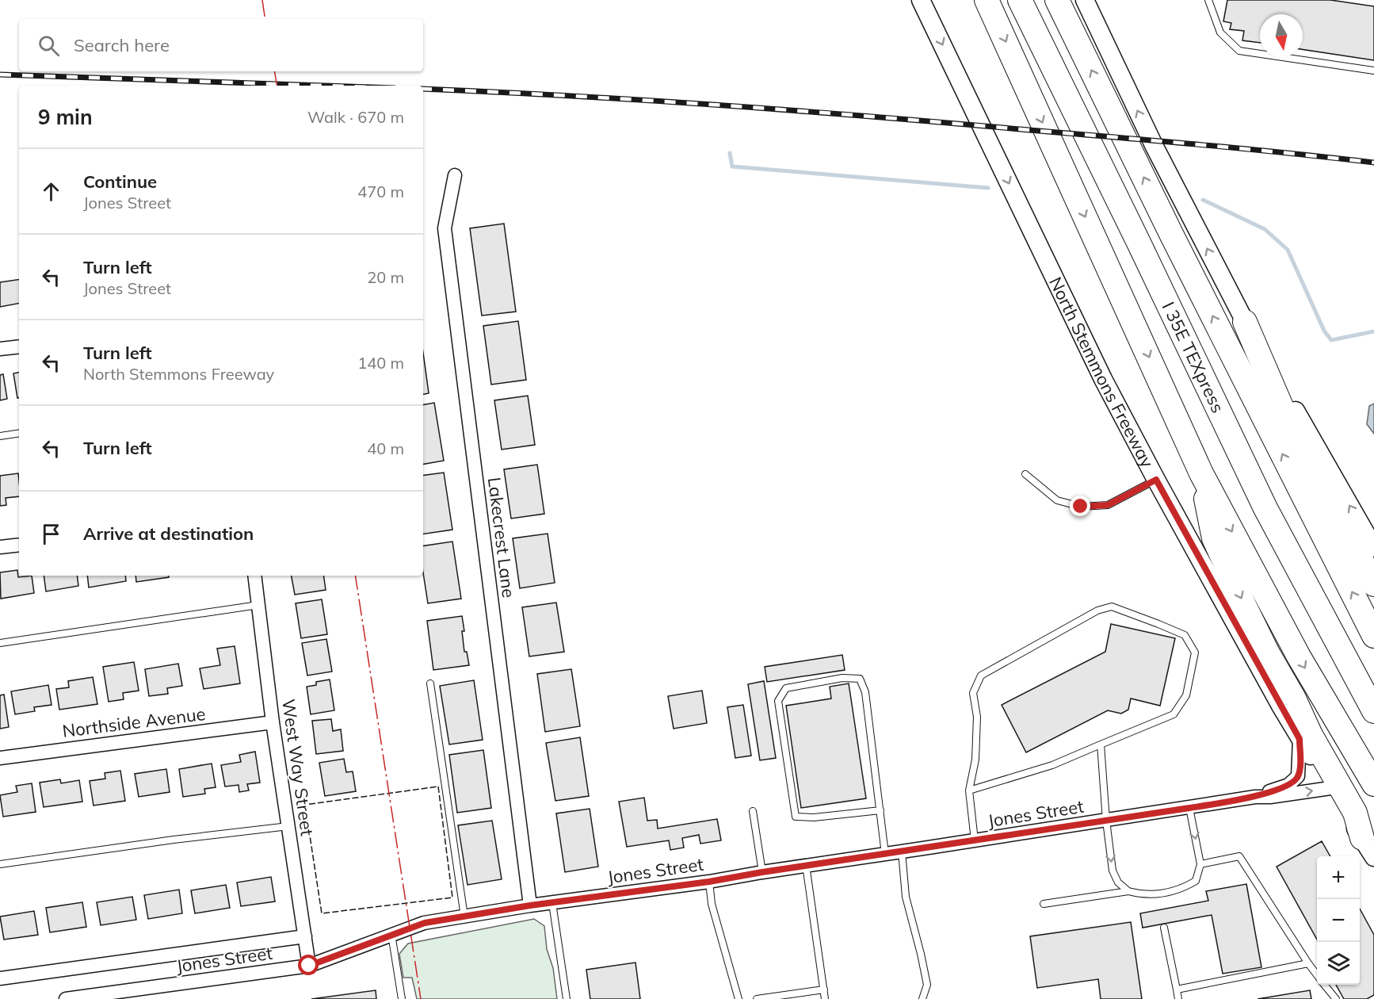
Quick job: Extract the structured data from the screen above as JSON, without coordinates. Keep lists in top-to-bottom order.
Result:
{
  "streets": {
    "highway": ["I 35E TEXpress"],
    "main road": ["North Stemmons Freeway"],
    "street": [
      "Lakecrest Lane",
      "Northside Avenue",
      "West Way Street",
      "Jones Street"
    ]
  },
  "crossings": [
    ["North Stemmons Freeway", "Jones Street"],
    ["Lakecrest Lane", "Jones Street"],
    ["Northside Avenue", "West Way Street"],
    ["West Way Street", "Jones Street"]
  ],
  "north": "bottom",
  "page": {
    "search": "Search here",
    "heading": ["9 min", "Walk · 670 m"],
    "list": [
      ["Continue", "Jones Street", "470 m"],
      ["Turn left", "Jones Street", "20 m"],
      ["Turn left", "North Stemmons Freeway", "140 m"],
      ["Turn left", "40 m"],
      "Arrive at destination"
    ],
    "map_buttons": ["+", "−"]
  }
}
